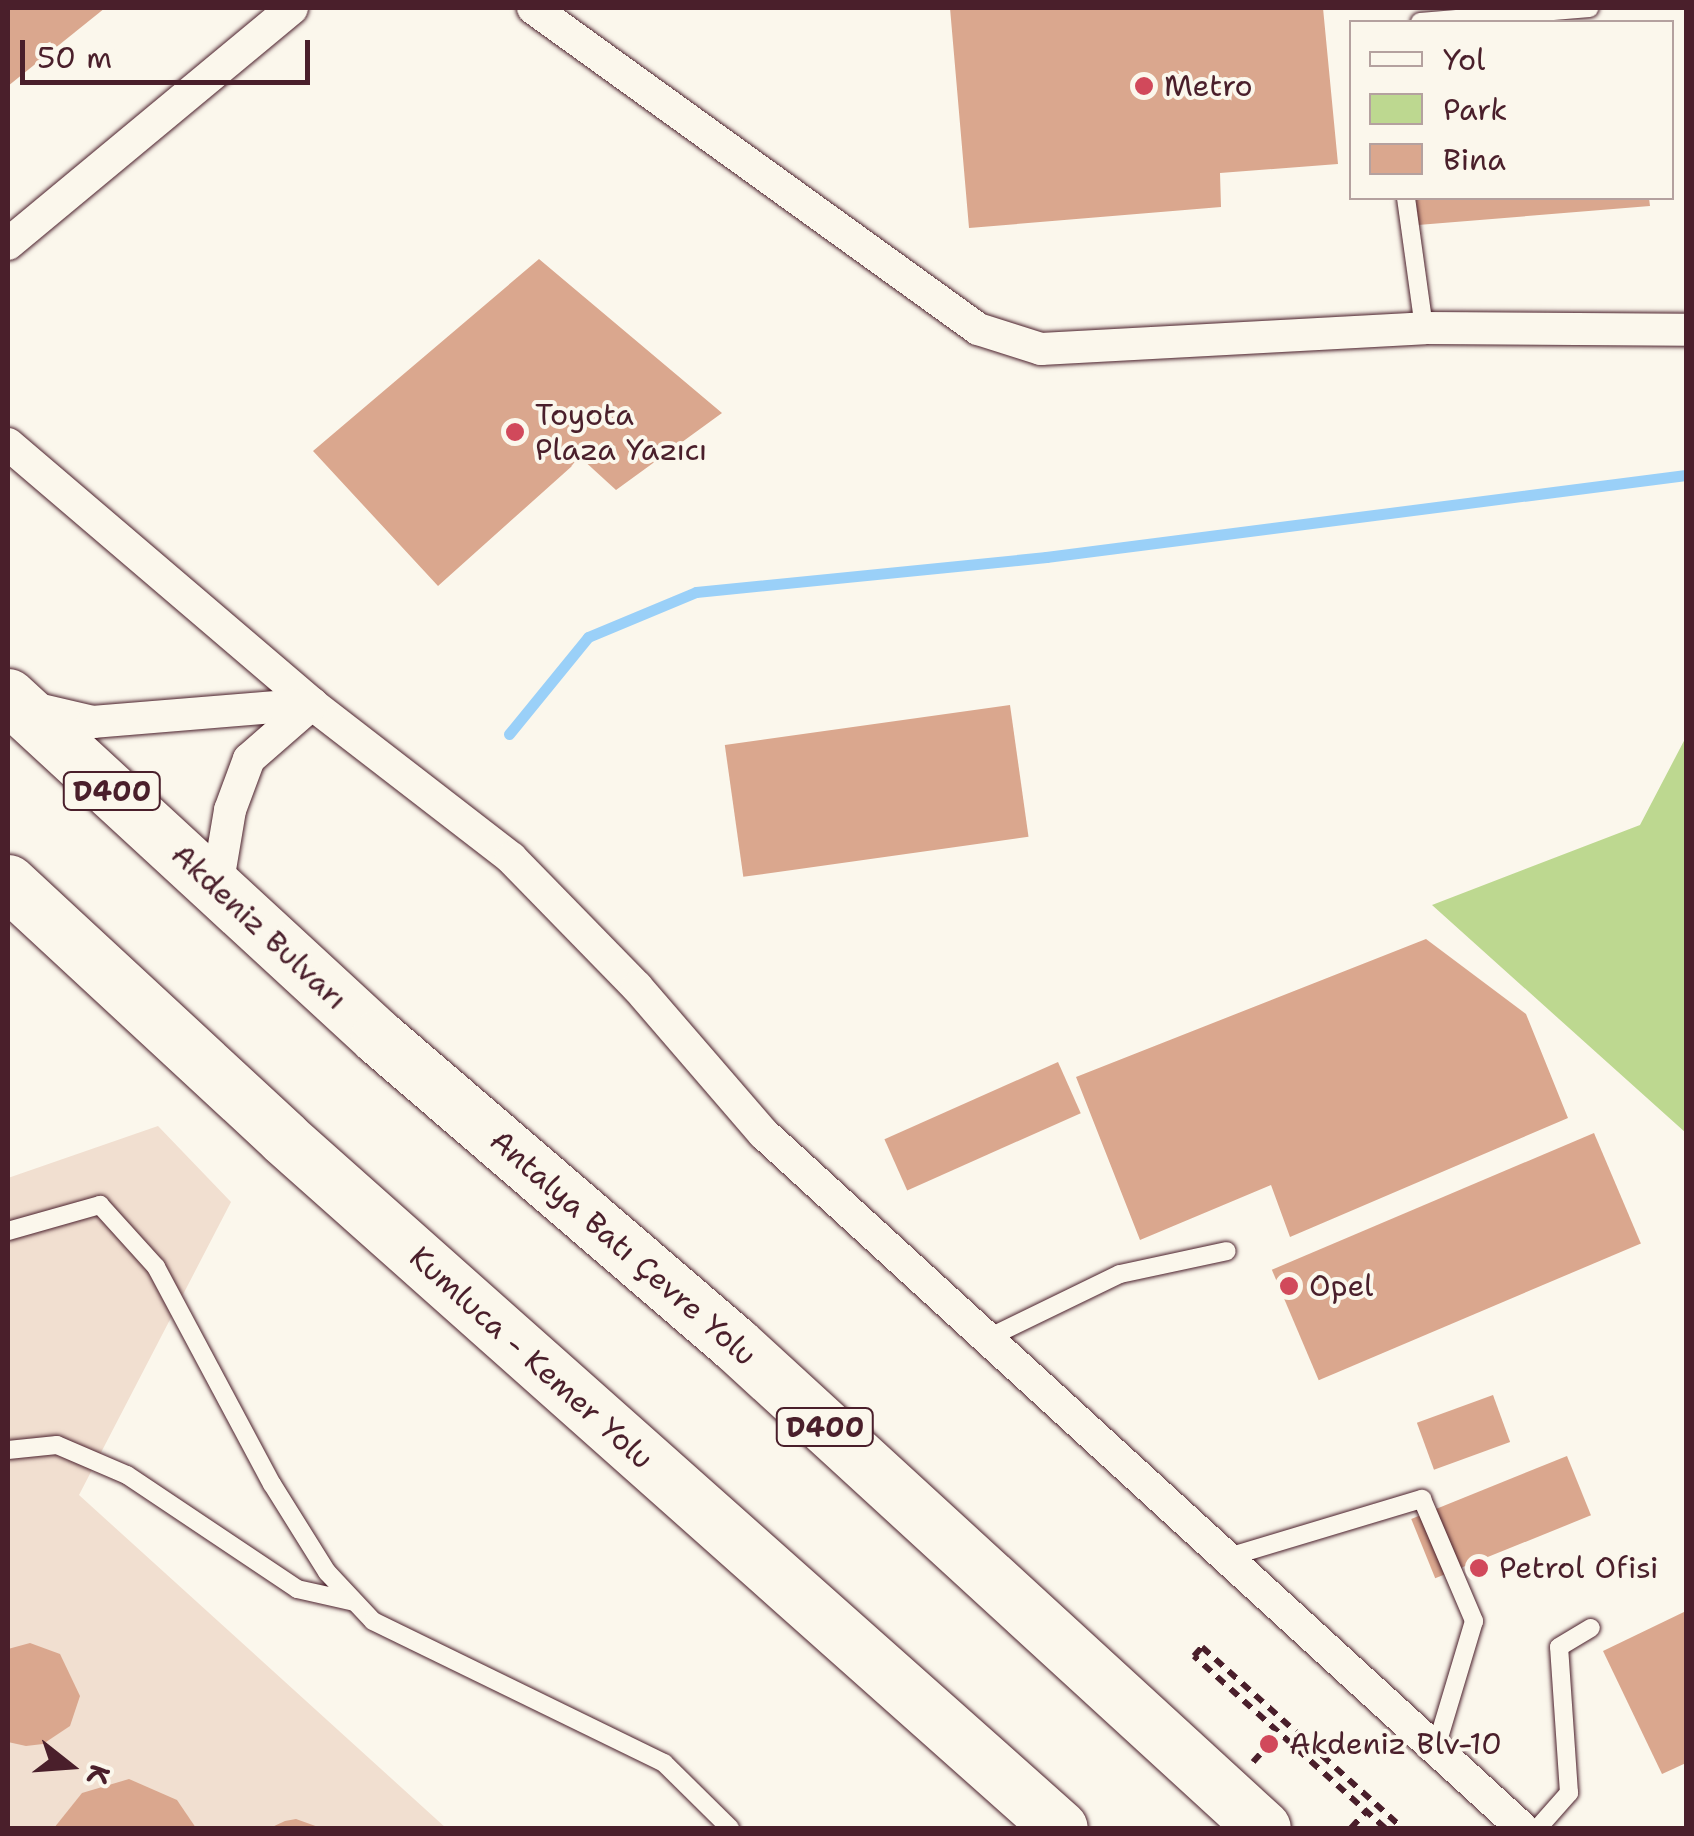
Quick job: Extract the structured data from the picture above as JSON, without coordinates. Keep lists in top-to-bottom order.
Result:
{
  "streets": {
    "highway": [
      "D400",
      "Akdeniz Bulvarı",
      "Antalya Batı Çevre Yolu",
      "Kumluca - Kemer Yolu"
    ]
  },
  "crossings": [
    ["Akdeniz Bulvarı", "Antalya Batı Çevre Yolu"]
  ],
  "places": [
    "Metro",
    "Toyota Plaza Yazıcı",
    "Opel",
    "Petrol Ofisi",
    "Akdeniz Blv-10"
  ],
  "legend": ["Yol", "Park", "Bina"],
  "scale_bar": "50 m",
  "north": "right"
}
